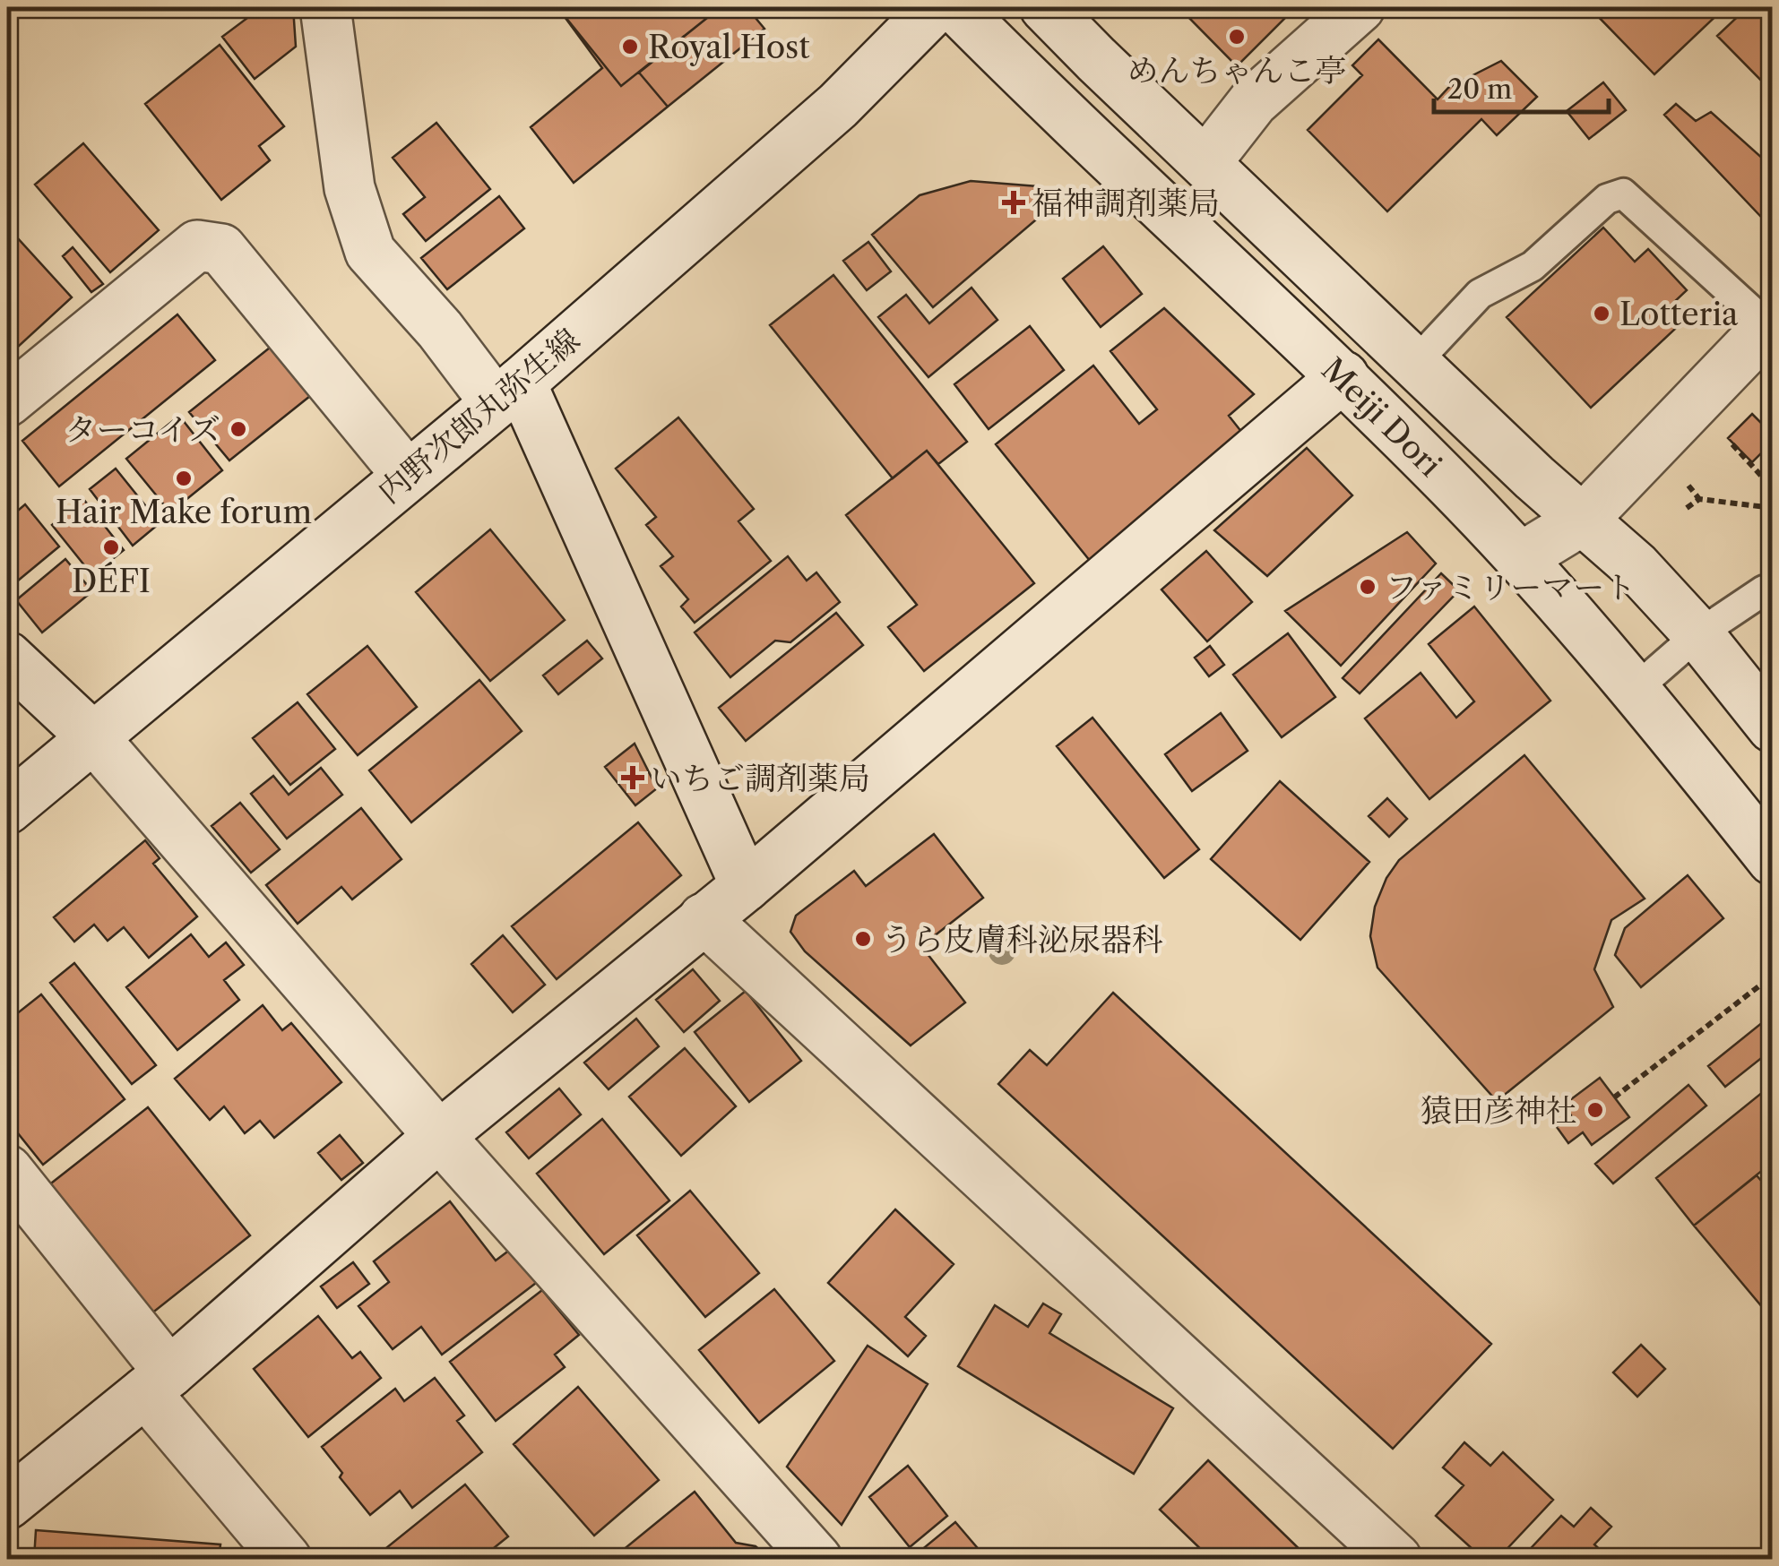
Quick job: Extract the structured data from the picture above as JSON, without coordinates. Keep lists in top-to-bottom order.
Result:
{
  "streets": {
    "street": ["内野次郎丸弥生線", "Meiji Dori"]
  },
  "places": {
    "other": [
      "めんちゃんこ亭",
      "Royal Host",
      "Lotteria",
      "ターコイズ",
      "Hair Make forum",
      "DÉFI",
      "ファミリーマート",
      "うら皮膚科泌尿器科",
      "猿田彦神社"
    ],
    "health": ["福神調剤薬局", "いちご調剤薬局"]
  },
  "scale_bar": "20 m"
}
